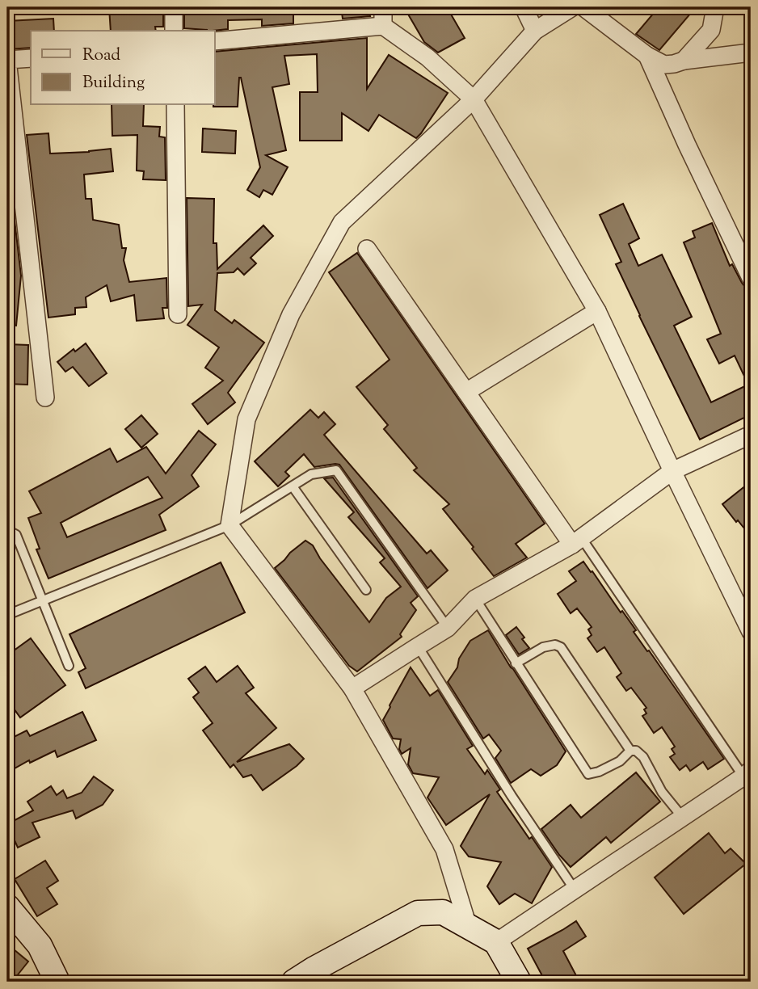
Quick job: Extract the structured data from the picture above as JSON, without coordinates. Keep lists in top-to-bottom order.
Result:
{
  "legend": ["Road", "Building"]
}
